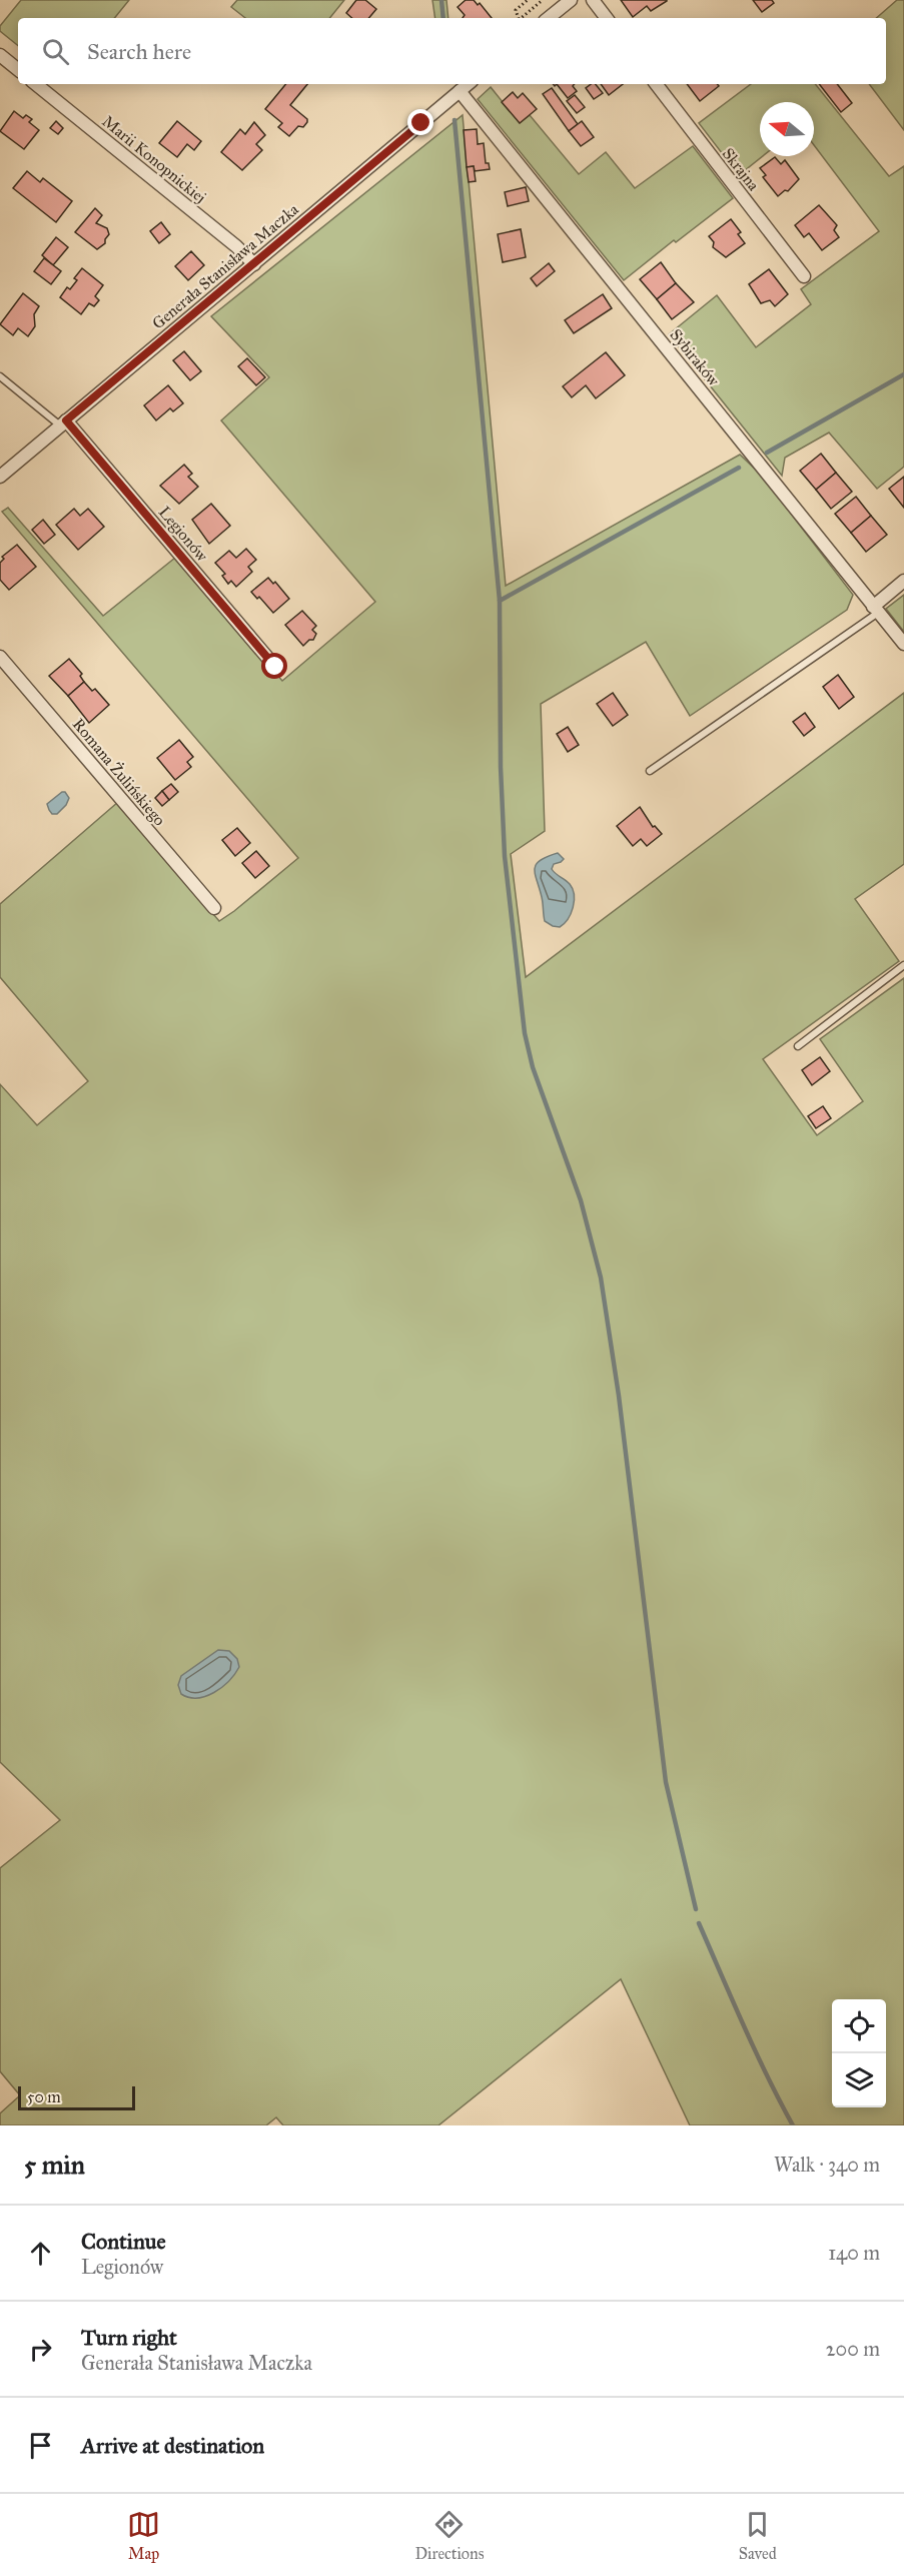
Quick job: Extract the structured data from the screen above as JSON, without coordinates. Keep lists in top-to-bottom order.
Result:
{
  "streets": {
    "street": [
      "Marii Konopnickiej",
      "Skrajna",
      "Generała Stanisława Maczka",
      "Sybiraków",
      "Legionów",
      "Romana Żulińskiego"
    ]
  },
  "crossings": [
    ["Marii Konopnickiej", "Generała Stanisława Maczka"],
    ["Generała Stanisława Maczka", "Sybiraków"],
    ["Generała Stanisława Maczka", "Legionów"]
  ],
  "scale_bar": "50 m",
  "north": "left",
  "page": {
    "search": "Search here",
    "scale": "50 m",
    "heading": ["5 min", "Walk · 340 m"],
    "list": [
      ["Continue", "Legionów", "140 m"],
      ["Turn right", "Generała Stanisława Maczka", "200 m"],
      "Arrive at destination"
    ],
    "nav": ["Map", "Directions", "Saved"]
  }
}
